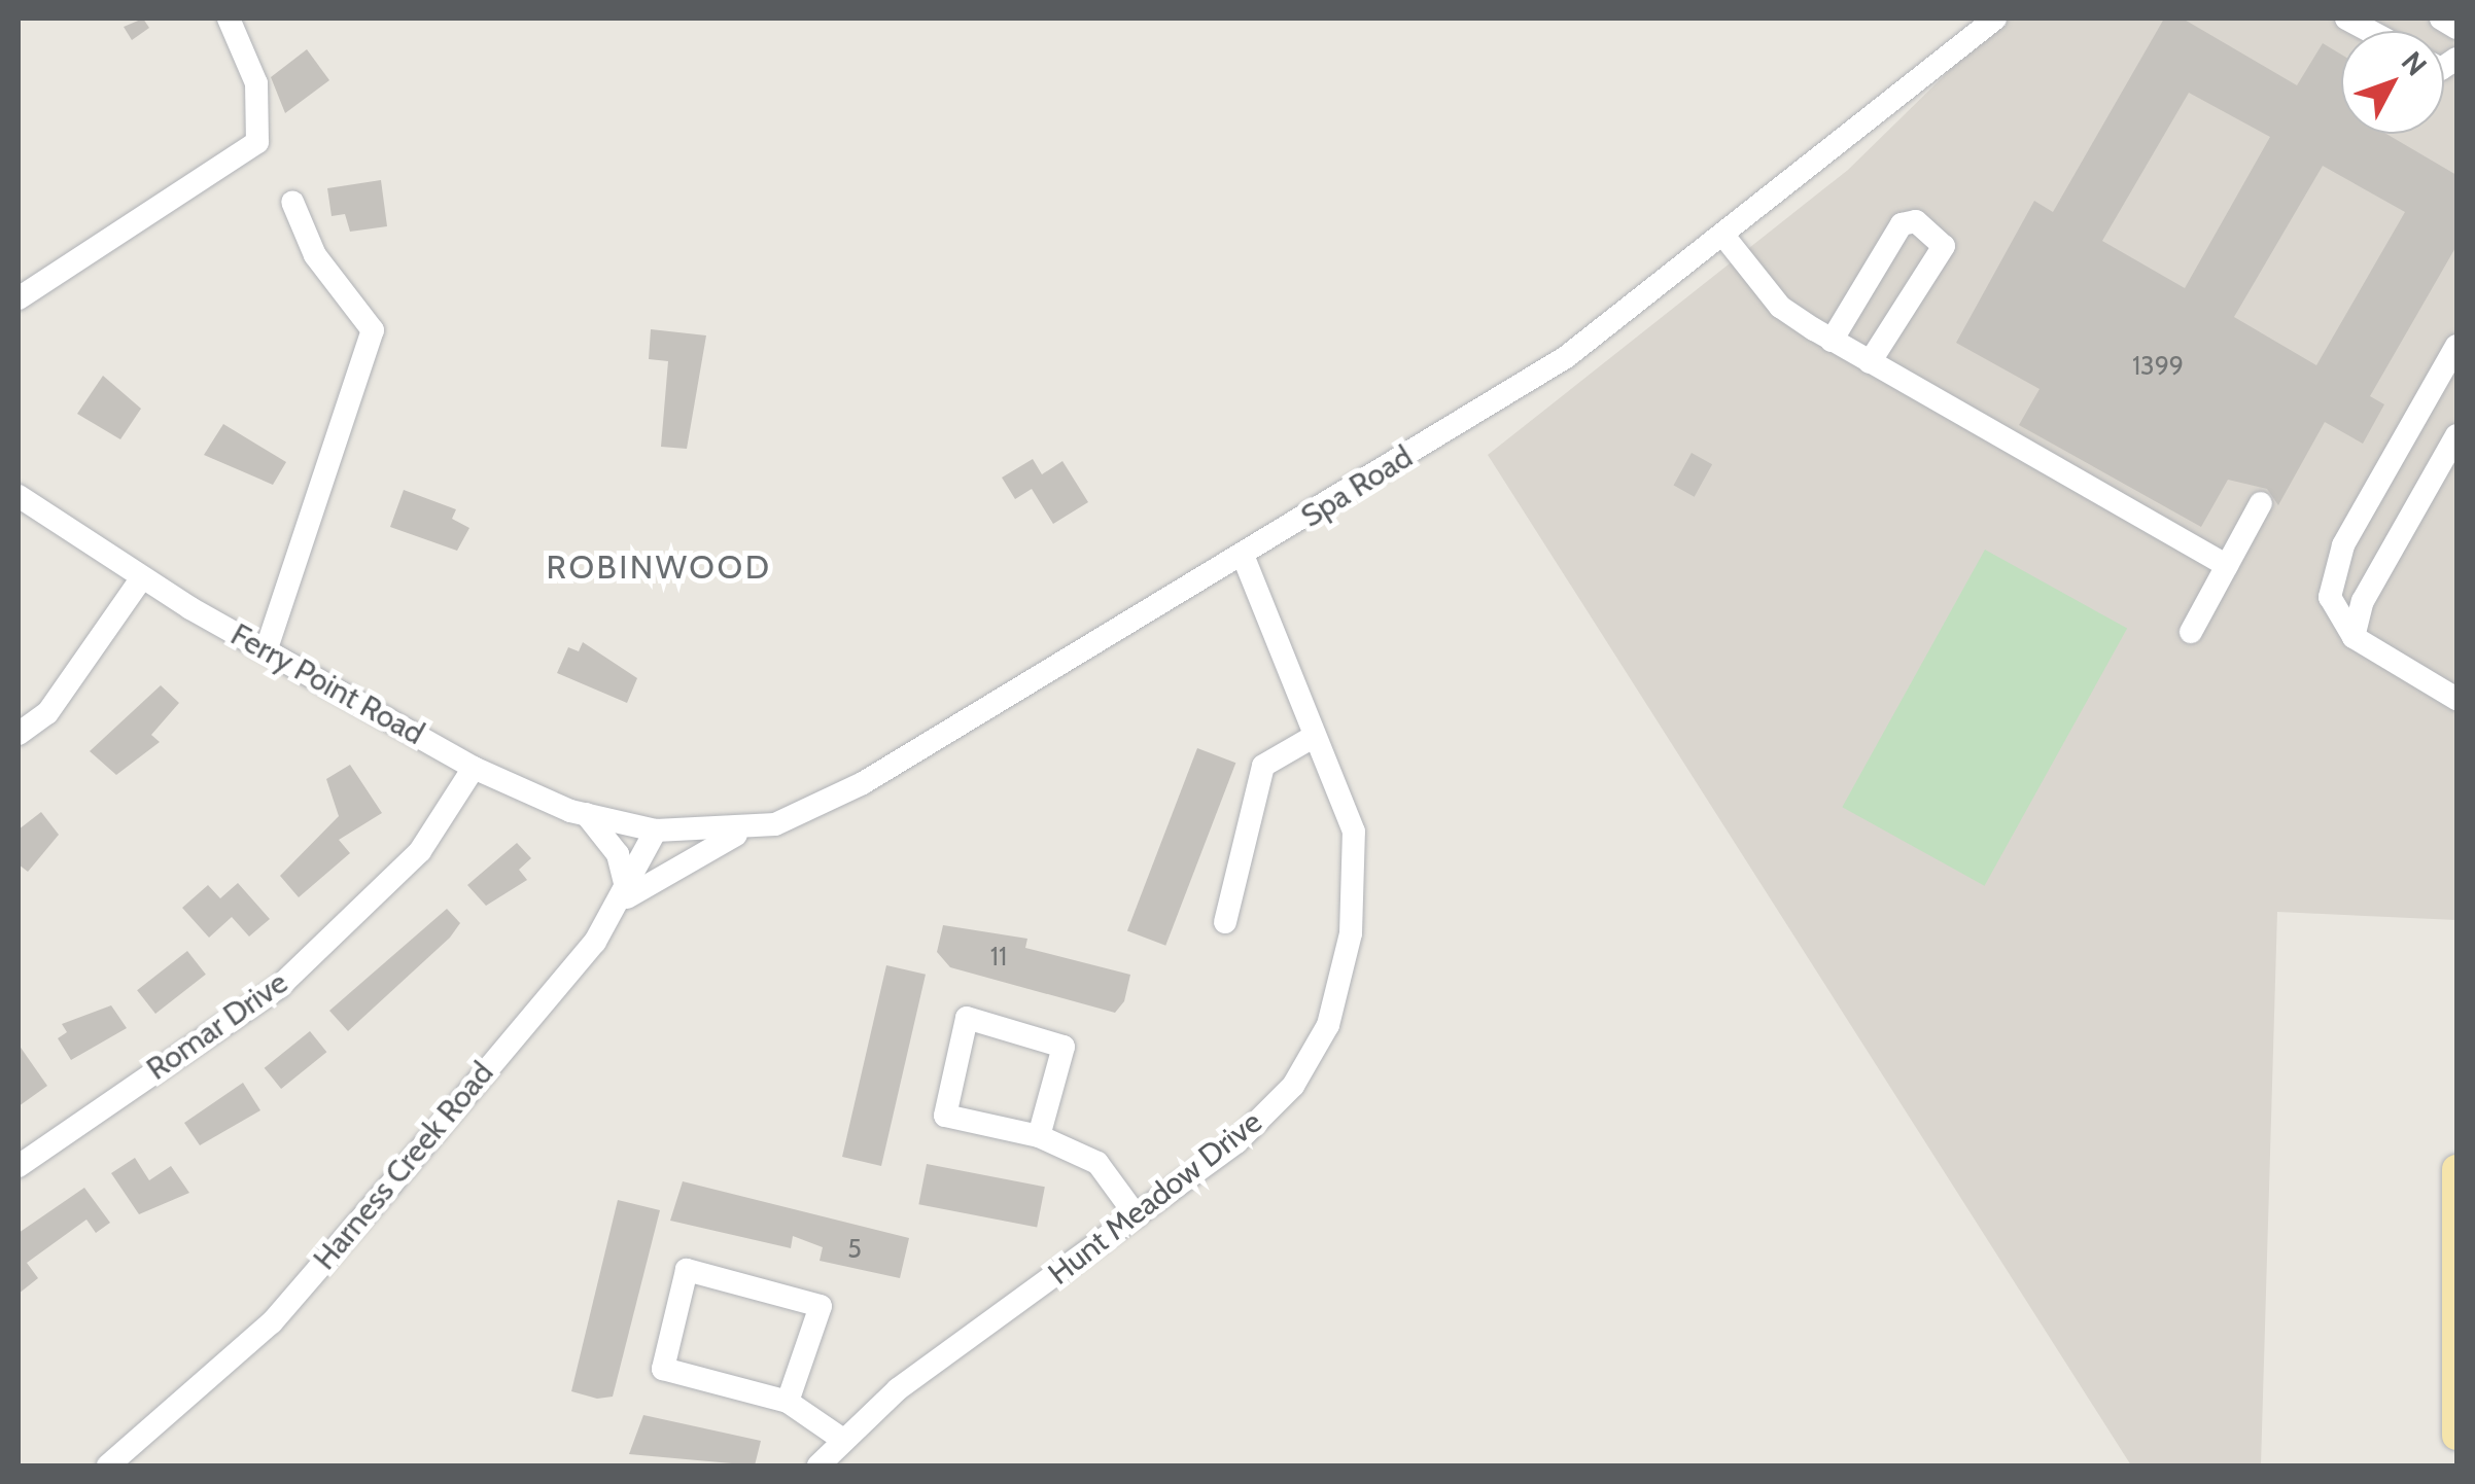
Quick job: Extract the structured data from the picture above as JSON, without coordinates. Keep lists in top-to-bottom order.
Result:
{
  "streets": {
    "street": [
      "Spa Road",
      "Ferry Point Road",
      "Romar Drive",
      "Harness Creek Road",
      "Hunt Meadow Drive"
    ]
  },
  "crossings": [
    ["Spa Road", "Ferry Point Road"],
    ["Spa Road", "Harness Creek Road"],
    ["Spa Road", "Hunt Meadow Drive"],
    ["Ferry Point Road", "Romar Drive"],
    ["Ferry Point Road", "Harness Creek Road"]
  ],
  "districts": ["ROBINWOOD"],
  "house_numbers": ["1399", "11", "5"],
  "north": "top right"
}
